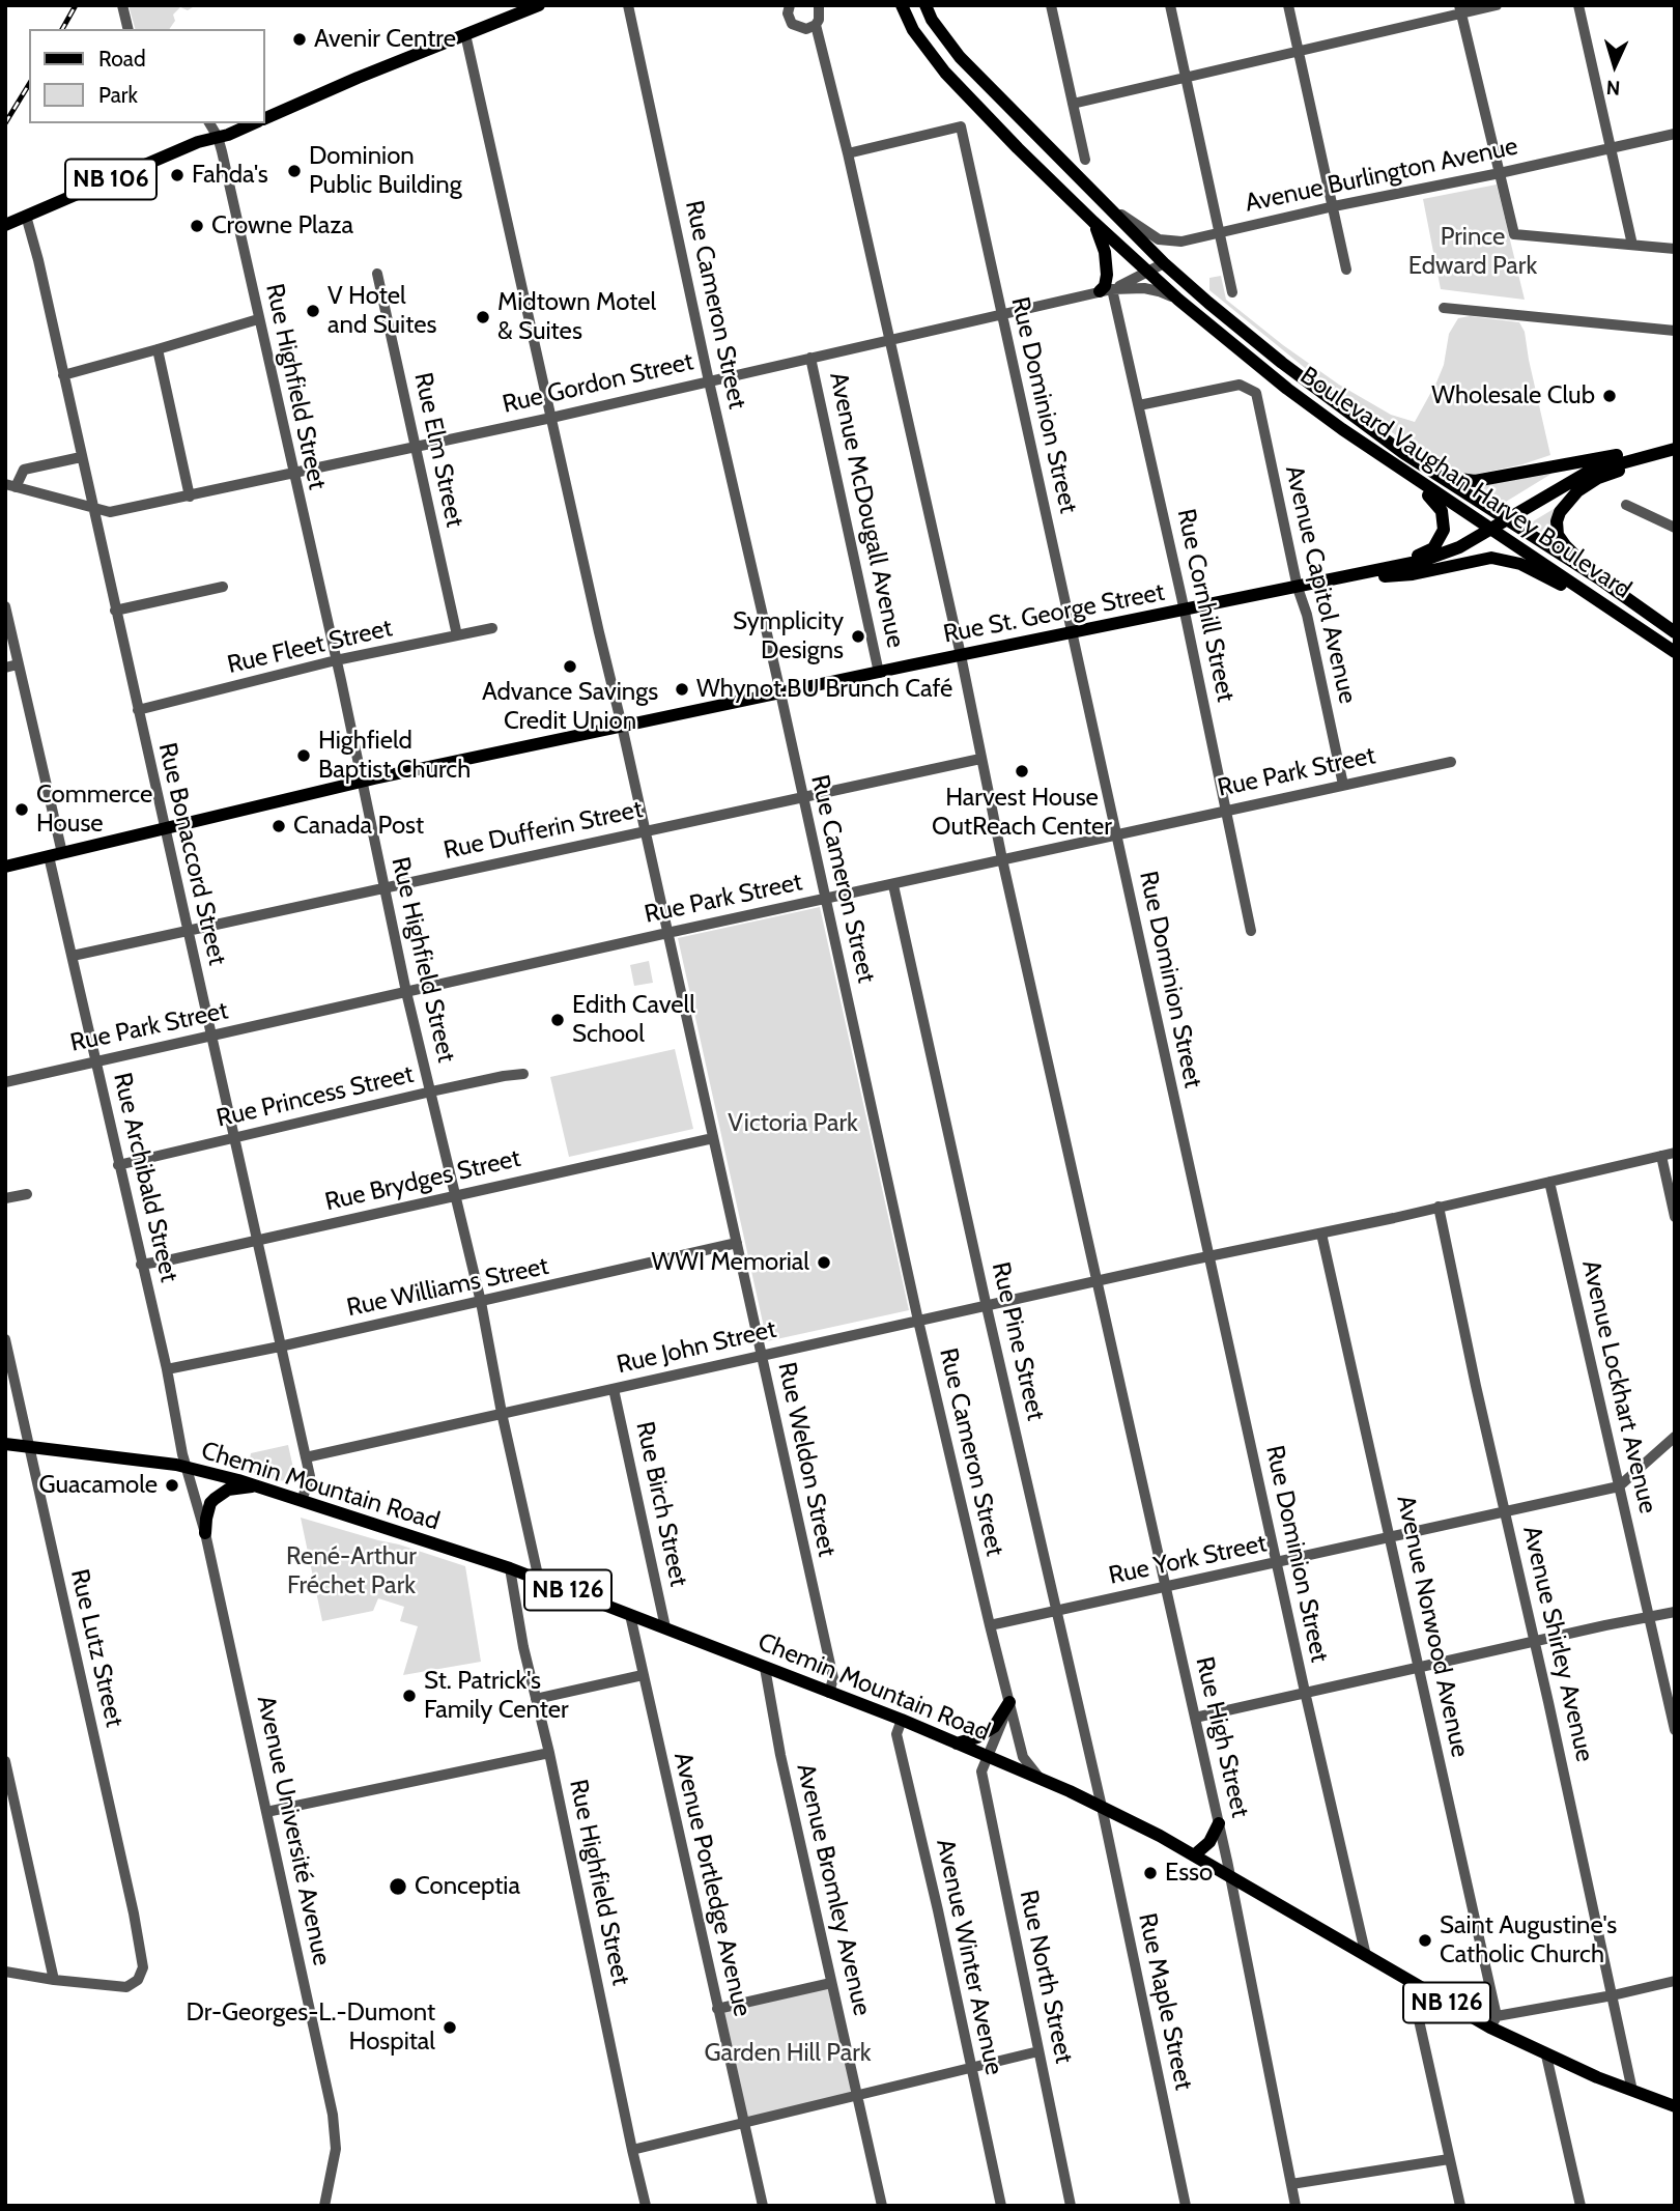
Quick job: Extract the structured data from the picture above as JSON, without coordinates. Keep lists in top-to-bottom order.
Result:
{
  "streets": {
    "main road": [
      "NB 106",
      "Boulevard Vaughan Harvey Boulevard",
      "Rue St. George Street",
      "Chemin Mountain Road",
      "NB 126"
    ],
    "street": [
      "Avenue Burlington Avenue",
      "Rue Cameron Street",
      "Rue Gordon Street",
      "Rue Highfield Street",
      "Rue Dominion Street",
      "Rue Elm Street",
      "Avenue McDougall Avenue",
      "Avenue Capitol Avenue",
      "Rue Cornhill Street",
      "Rue Fleet Street",
      "Rue Park Street",
      "Rue Dufferin Street",
      "Rue Bonaccord Street",
      "Rue Princess Street",
      "Rue Archibald Street",
      "Rue Brydges Street",
      "Rue Williams Street",
      "Rue Pine Street",
      "Rue John Street",
      "Avenue Lockhart Avenue",
      "Rue Weldon Street",
      "Rue Birch Street",
      "Rue York Street",
      "Avenue Norwood Avenue",
      "Avenue Shirley Avenue",
      "Rue Lutz Street",
      "Rue High Street",
      "Avenue Université Avenue",
      "Avenue Portledge Avenue",
      "Avenue Bromley Avenue",
      "Avenue Winter Avenue",
      "Rue North Street",
      "Rue Maple Street"
    ]
  },
  "crossings": [
    ["Avenue Burlington Avenue", "Boulevard Vaughan Harvey Boulevard"],
    ["NB 106", "Rue Highfield Street"],
    ["NB 106", "Rue Bonaccord Street"],
    ["NB 106", "Rue Weldon Street"],
    ["Rue Cameron Street", "Rue Gordon Street"],
    ["Rue Cameron Street", "Rue St. George Street"],
    ["Rue Cameron Street", "Rue Park Street"],
    ["Rue Cameron Street", "Rue Dufferin Street"],
    ["Rue Cameron Street", "Rue John Street"],
    ["Rue Cameron Street", "Chemin Mountain Road"],
    ["Rue Cameron Street", "Rue York Street"],
    ["Rue Gordon Street", "Rue Highfield Street"],
    ["Rue Gordon Street", "Rue Dominion Street"],
    ["Rue Gordon Street", "Rue Elm Street"],
    ["Rue Gordon Street", "Boulevard Vaughan Harvey Boulevard"],
    ["Rue Gordon Street", "Avenue McDougall Avenue"],
    ["Rue Gordon Street", "Rue Cornhill Street"],
    ["Rue Gordon Street", "Rue Bonaccord Street"],
    ["Rue Gordon Street", "Rue Weldon Street"],
    ["Rue Gordon Street", "Rue High Street"],
    ["Rue Highfield Street", "Rue St. George Street"],
    ["Rue Highfield Street", "Rue Fleet Street"],
    ["Rue Highfield Street", "Rue Park Street"],
    ["Rue Highfield Street", "Rue Dufferin Street"],
    ["Rue Highfield Street", "Rue Princess Street"],
    ["Rue Highfield Street", "Rue Brydges Street"],
    ["Rue Highfield Street", "Rue Williams Street"],
    ["Rue Highfield Street", "Rue John Street"],
    ["Rue Highfield Street", "Chemin Mountain Road"],
    ["Rue Dominion Street", "Rue St. George Street"],
    ["Rue Dominion Street", "Rue Park Street"],
    ["Rue Dominion Street", "Rue John Street"],
    ["Rue Dominion Street", "Chemin Mountain Road"],
    ["Rue Dominion Street", "Rue York Street"],
    ["Rue Dominion Street", "Rue High Street"],
    ["Rue Elm Street", "Rue Fleet Street"],
    ["Boulevard Vaughan Harvey Boulevard", "Rue St. George Street"],
    ["Avenue McDougall Avenue", "Rue St. George Street"],
    ["Avenue Capitol Avenue", "Rue Cornhill Street"],
    ["Avenue Capitol Avenue", "Rue St. George Street"],
    ["Avenue Capitol Avenue", "Rue Park Street"],
    ["Rue Cornhill Street", "Rue St. George Street"],
    ["Rue Cornhill Street", "Rue Park Street"],
    ["Rue St. George Street", "Rue Bonaccord Street"],
    ["Rue St. George Street", "Rue Archibald Street"],
    ["Rue St. George Street", "Rue Weldon Street"],
    ["Rue St. George Street", "Rue High Street"],
    ["Rue Fleet Street", "Rue Bonaccord Street"],
    ["Rue Park Street", "Rue Bonaccord Street"],
    ["Rue Park Street", "Rue Archibald Street"],
    ["Rue Park Street", "Rue Pine Street"],
    ["Rue Park Street", "Rue Weldon Street"],
    ["Rue Park Street", "Rue High Street"],
    ["Rue Dufferin Street", "Rue Bonaccord Street"],
    ["Rue Dufferin Street", "Rue Archibald Street"],
    ["Rue Dufferin Street", "Rue Weldon Street"],
    ["Rue Dufferin Street", "Rue High Street"],
    ["Rue Bonaccord Street", "Rue Princess Street"],
    ["Rue Bonaccord Street", "Rue Brydges Street"],
    ["Rue Bonaccord Street", "Rue Williams Street"],
    ["Rue Bonaccord Street", "Rue John Street"],
    ["Rue Bonaccord Street", "Chemin Mountain Road"],
    ["Rue Princess Street", "Rue Archibald Street"],
    ["Rue Archibald Street", "Rue Brydges Street"],
    ["Rue Archibald Street", "Rue Williams Street"],
    ["Rue Archibald Street", "Chemin Mountain Road"],
    ["Rue Archibald Street", "Avenue Université Avenue"],
    ["Rue Brydges Street", "Rue Weldon Street"],
    ["Rue Williams Street", "Rue Weldon Street"],
    ["Rue Pine Street", "Rue John Street"],
    ["Rue Pine Street", "Chemin Mountain Road"],
    ["Rue Pine Street", "Rue York Street"],
    ["Rue Pine Street", "Rue Maple Street"],
    ["Rue John Street", "Avenue Lockhart Avenue"],
    ["Rue John Street", "Rue Weldon Street"],
    ["Rue John Street", "Rue Birch Street"],
    ["Rue John Street", "Avenue Norwood Avenue"],
    ["Rue John Street", "Avenue Shirley Avenue"],
    ["Rue John Street", "Rue High Street"],
    ["Avenue Lockhart Avenue", "Rue York Street"],
    ["Rue Weldon Street", "Chemin Mountain Road"],
    ["Chemin Mountain Road", "Rue Birch Street"],
    ["Chemin Mountain Road", "Avenue Norwood Avenue"],
    ["Chemin Mountain Road", "Avenue Shirley Avenue"],
    ["Chemin Mountain Road", "Rue Lutz Street"],
    ["Chemin Mountain Road", "Rue High Street"],
    ["Chemin Mountain Road", "Avenue Université Avenue"],
    ["Chemin Mountain Road", "Avenue Portledge Avenue"],
    ["Chemin Mountain Road", "Avenue Bromley Avenue"],
    ["Chemin Mountain Road", "Avenue Winter Avenue"],
    ["Chemin Mountain Road", "Rue North Street"],
    ["Chemin Mountain Road", "Rue Maple Street"],
    ["Rue York Street", "Avenue Norwood Avenue"],
    ["Rue York Street", "Avenue Shirley Avenue"],
    ["Rue York Street", "Rue High Street"]
  ],
  "parks": [
    "Prince Edward Park",
    "Victoria Park",
    "René-Arthur Fréchet Park",
    "Garden Hill Park"
  ],
  "places": [
    "Avenir Centre",
    "Dominion Public Building",
    "Fahda's",
    "Crowne Plaza",
    "V Hotel and Suites",
    "Midtown Motel & Suites",
    "Wholesale Club",
    "Symplicity Designs",
    "Advance Savings Credit Union",
    "Whynot.BU Brunch Café",
    "Highfield Baptist Church",
    "Harvest House OutReach Center",
    "Commerce House",
    "Canada Post",
    "Edith Cavell School",
    "WWI Memorial",
    "Guacamole",
    "St. Patrick's Family Center",
    "Esso",
    "Conceptia",
    "Saint Augustine's Catholic Church",
    "Dr-Georges-L.-Dumont Hospital"
  ],
  "legend": ["Road", "Park"],
  "north": "bottom"
}
